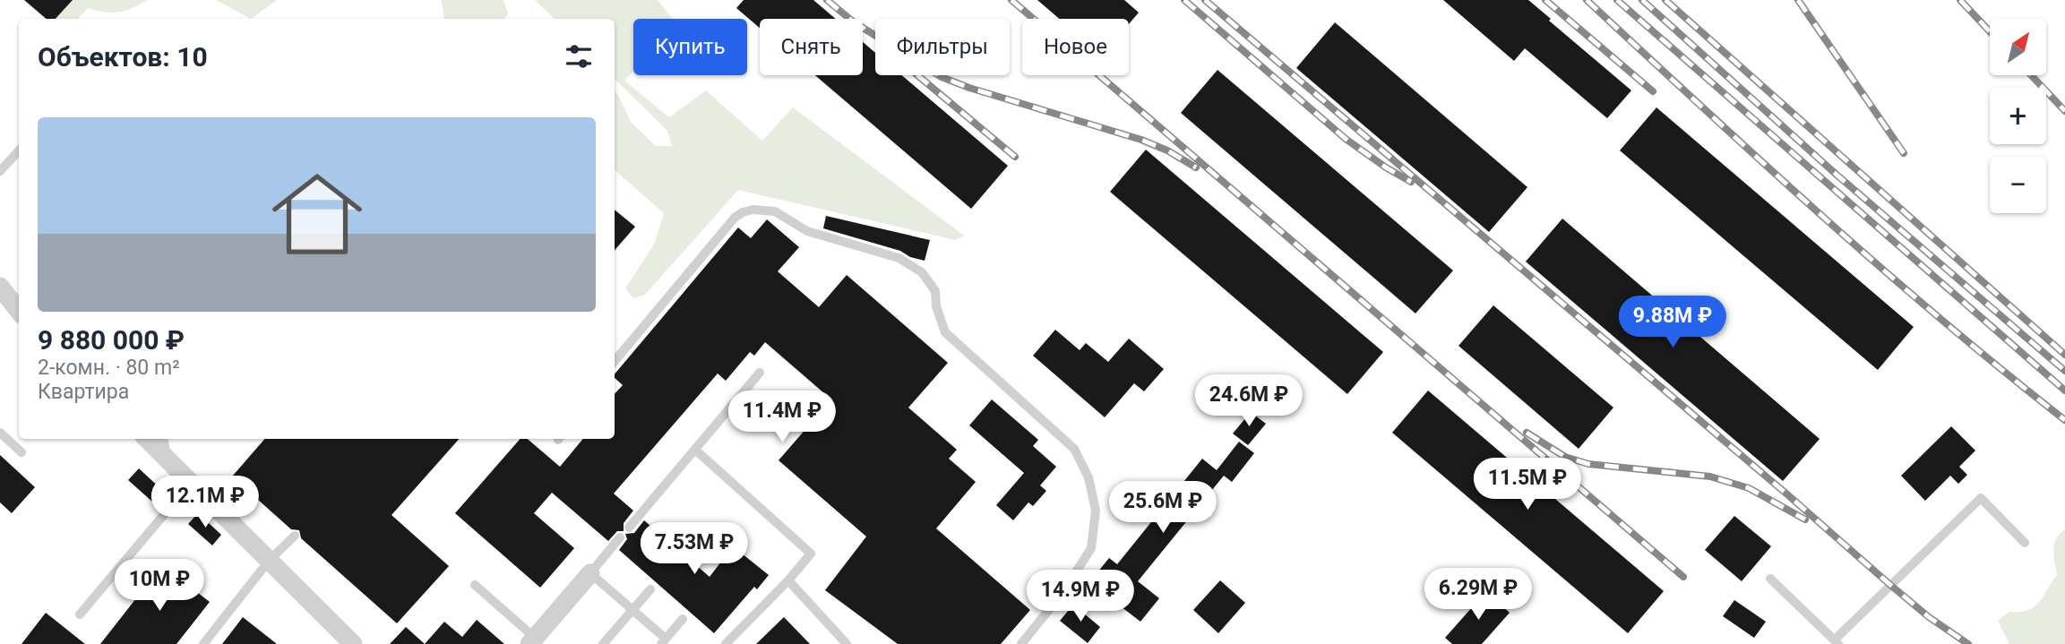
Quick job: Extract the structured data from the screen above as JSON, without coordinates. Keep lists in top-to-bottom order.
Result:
{
  "north": "top right",
  "page": {
    "map_buttons": ["+", "−"],
    "chip": [
      "Купить",
      "Снять",
      "Фильтры",
      "Новое"
    ],
    "heading": "Объектов: 10",
    "list": [
      {
        "name": "9 880 000 ₽",
        "note": "2-комн. · 80 m² · Квартира"
      }
    ],
    "price": [
      "9.88M ₽",
      "24.6M ₽",
      "11.4M ₽",
      "11.5M ₽",
      "12.1M ₽",
      "25.6M ₽",
      "7.53M ₽",
      "10M ₽",
      "6.29M ₽",
      "14.9M ₽"
    ]
  }
}
